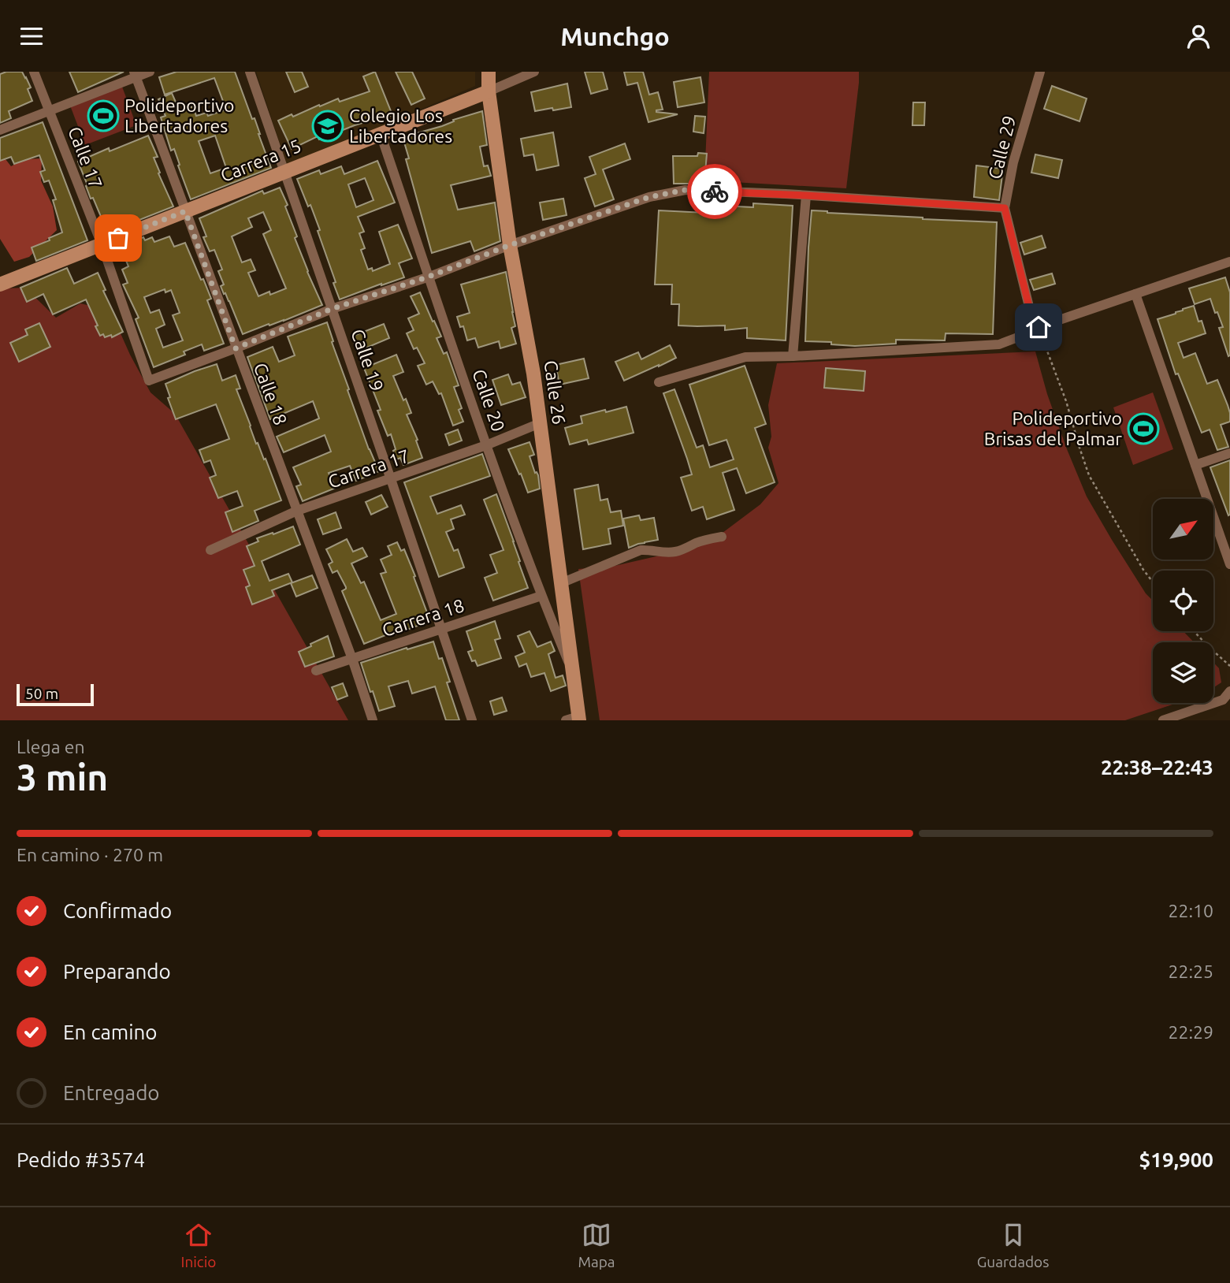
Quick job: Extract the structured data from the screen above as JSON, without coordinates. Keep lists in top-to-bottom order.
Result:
{
  "streets": {
    "street": [
      "Calle 29",
      "Calle 17",
      "Carrera 15",
      "Calle 19",
      "Calle 26",
      "Calle 18",
      "Calle 20",
      "Carrera 17",
      "Carrera 18"
    ]
  },
  "crossings": [
    ["Calle 17", "Carrera 15"],
    ["Calle 17", "Calle 18"],
    ["Carrera 15", "Calle 19"],
    ["Carrera 15", "Calle 26"],
    ["Carrera 15", "Calle 18"],
    ["Carrera 15", "Calle 20"],
    ["Calle 19", "Carrera 17"],
    ["Calle 19", "Carrera 18"],
    ["Calle 26", "Calle 20"],
    ["Calle 26", "Carrera 17"],
    ["Calle 18", "Carrera 17"],
    ["Calle 18", "Carrera 18"],
    ["Calle 20", "Carrera 17"],
    ["Calle 20", "Carrera 18"]
  ],
  "places": {
    "sports": ["Polideportivo Libertadores", "Polideportivo Brisas del Palmar"],
    "school or university": ["Colegio Los Libertadores"]
  },
  "scale_bar": "50 m",
  "north": "top right",
  "page": {
    "header": "Munchgo",
    "scale": "50 m",
    "heading": ["3 min", "Llega en", "22:38–22:43"],
    "panel": ["Pedido #3574", "$19,900"],
    "bar": "En camino · 270 m",
    "list": [
      ["Confirmado", "22:10"],
      ["Preparando", "22:25"],
      ["En camino", "22:29"],
      "Entregado"
    ],
    "tabs": ["Inicio", "Mapa", "Guardados"]
  }
}
